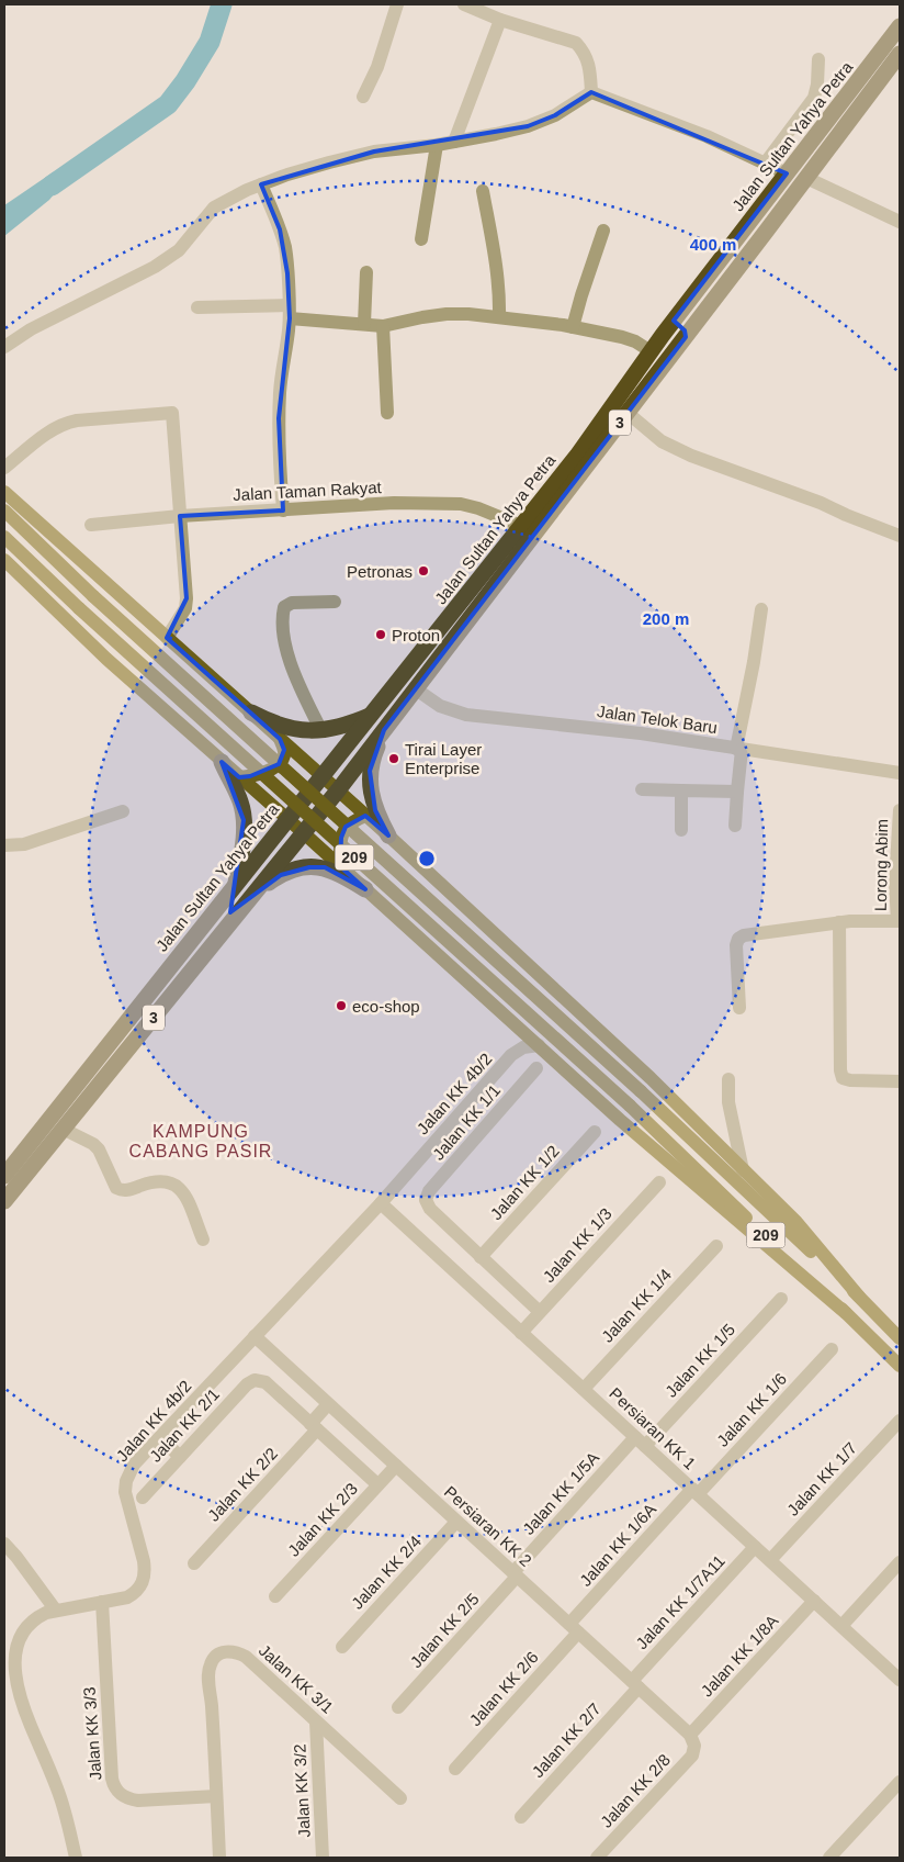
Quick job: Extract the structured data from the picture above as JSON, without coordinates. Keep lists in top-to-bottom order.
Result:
{
  "streets": {
    "highway": ["Jalan Sultan Yahya Petra", "3"],
    "main road": ["209"],
    "street": [
      "Jalan Taman Rakyat",
      "Jalan Telok Baru",
      "Lorong Abim",
      "Jalan KK 4b/2",
      "Jalan KK 1/1",
      "Jalan KK 1/2",
      "Jalan KK 1/3",
      "Jalan KK 1/4",
      "Jalan KK 1/5",
      "Jalan KK 1/6",
      "Jalan KK 2/1",
      "Persiaran KK 1",
      "Jalan KK 1/7",
      "Jalan KK 2/2",
      "Jalan KK 1/5A",
      "Jalan KK 2/3",
      "Persiaran KK 2",
      "Jalan KK 1/6A",
      "Jalan KK 2/4",
      "Jalan KK 1/7A11",
      "Jalan KK 2/5",
      "Jalan KK 1/8A",
      "Jalan KK 3/1",
      "Jalan KK 2/6",
      "Jalan KK 3/3",
      "Jalan KK 2/7",
      "Jalan KK 3/2",
      "Jalan KK 2/8"
    ]
  },
  "crossings": [
    ["Jalan Sultan Yahya Petra", "Jalan Taman Rakyat"],
    ["Jalan Sultan Yahya Petra", "Jalan Telok Baru"],
    ["Jalan KK 4b/2", "Persiaran KK 1"],
    ["Jalan KK 4b/2", "Persiaran KK 2"],
    ["Jalan KK 4b/2", "Jalan KK 3/3"],
    ["Jalan KK 1/1", "Jalan KK 1/2"],
    ["Jalan KK 1/3", "Persiaran KK 1"],
    ["Jalan KK 1/4", "Persiaran KK 1"],
    ["Jalan KK 1/5", "Persiaran KK 1"],
    ["Jalan KK 1/5", "Jalan KK 1/5A"],
    ["Jalan KK 1/6", "Persiaran KK 1"],
    ["Jalan KK 1/6", "Jalan KK 1/6A"],
    ["Jalan KK 2/1", "Jalan KK 2/2"],
    ["Persiaran KK 1", "Jalan KK 1/7"],
    ["Persiaran KK 1", "Jalan KK 1/5A"],
    ["Persiaran KK 1", "Jalan KK 1/6A"],
    ["Persiaran KK 1", "Jalan KK 1/7A11"],
    ["Persiaran KK 1", "Jalan KK 1/8A"],
    ["Jalan KK 2/2", "Persiaran KK 2"],
    ["Jalan KK 1/5A", "Persiaran KK 2"],
    ["Jalan KK 1/5A", "Jalan KK 2/5"],
    ["Jalan KK 2/3", "Persiaran KK 2"],
    ["Persiaran KK 2", "Jalan KK 1/6A"],
    ["Persiaran KK 2", "Jalan KK 2/4"],
    ["Persiaran KK 2", "Jalan KK 1/7A11"],
    ["Persiaran KK 2", "Jalan KK 2/5"],
    ["Persiaran KK 2", "Jalan KK 1/8A"],
    ["Persiaran KK 2", "Jalan KK 2/6"],
    ["Persiaran KK 2", "Jalan KK 2/7"],
    ["Persiaran KK 2", "Jalan KK 2/8"],
    ["Jalan KK 1/6A", "Jalan KK 2/6"],
    ["Jalan KK 1/7A11", "Jalan KK 2/7"],
    ["Jalan KK 1/8A", "Jalan KK 2/8"],
    ["Jalan KK 3/1", "Jalan KK 3/3"],
    ["Jalan KK 3/1", "Jalan KK 3/2"]
  ],
  "districts": ["KAMPUNG CABANG PASIR"],
  "places": [
    "Petronas",
    "Proton",
    "Tirai Layer Enterprise",
    "eco-shop"
  ],
  "rings": ["400 m", "200 m"]
}
